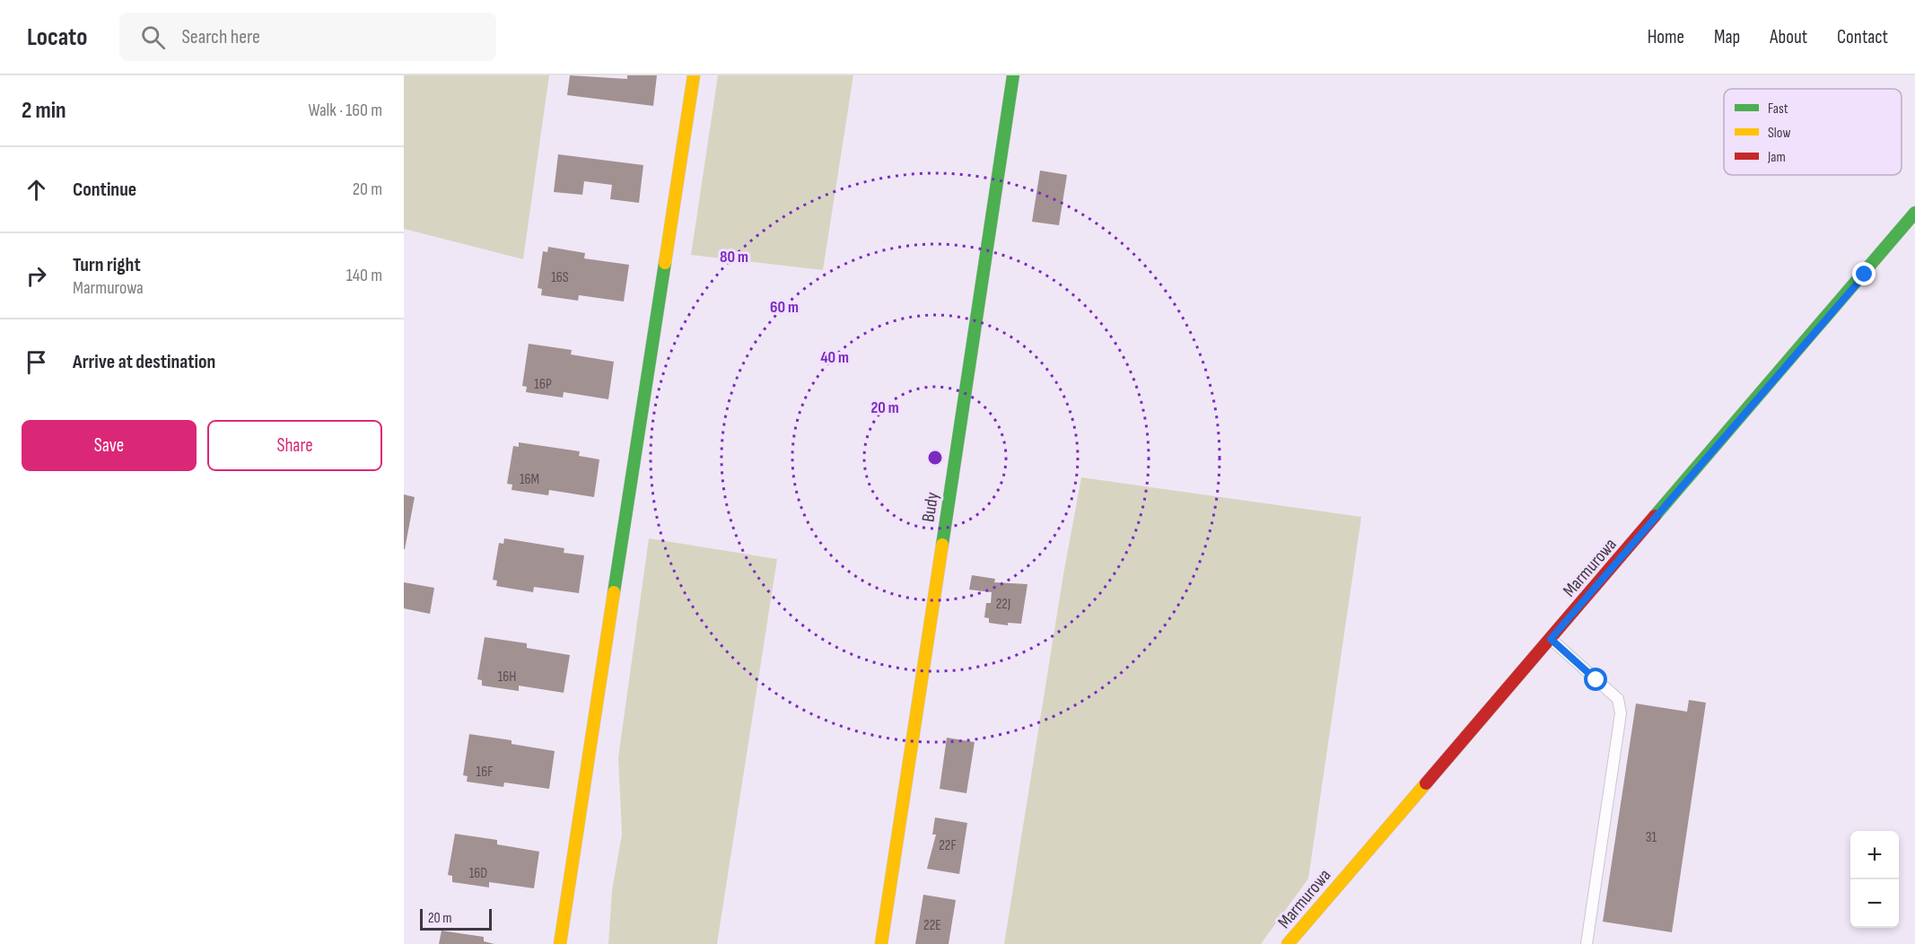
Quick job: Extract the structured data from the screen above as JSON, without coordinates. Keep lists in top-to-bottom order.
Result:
{
  "streets": {
    "street": ["Budy", "Marmurowa"]
  },
  "house_numbers": [
    "16S",
    "16P",
    "16M",
    "22J",
    "16H",
    "16F",
    "31",
    "22F",
    "16D",
    "22E"
  ],
  "legend": ["Fast", "Slow", "Jam"],
  "scale_bar": "20 m",
  "page": {
    "header": "Locato",
    "search": "Search here",
    "nav": [
      "Home",
      "Map",
      "About",
      "Contact"
    ],
    "heading": ["2 min", "Walk · 160 m"],
    "list": [
      ["Continue", "20 m"],
      ["Turn right", "Marmurowa", "140 m"],
      "Arrive at destination"
    ],
    "buttons": ["Save", "Share"],
    "map_buttons": ["+", "−"],
    "scale": "20 m"
  },
  "rings": [
    "80 m",
    "60 m",
    "40 m",
    "20 m"
  ]
}
